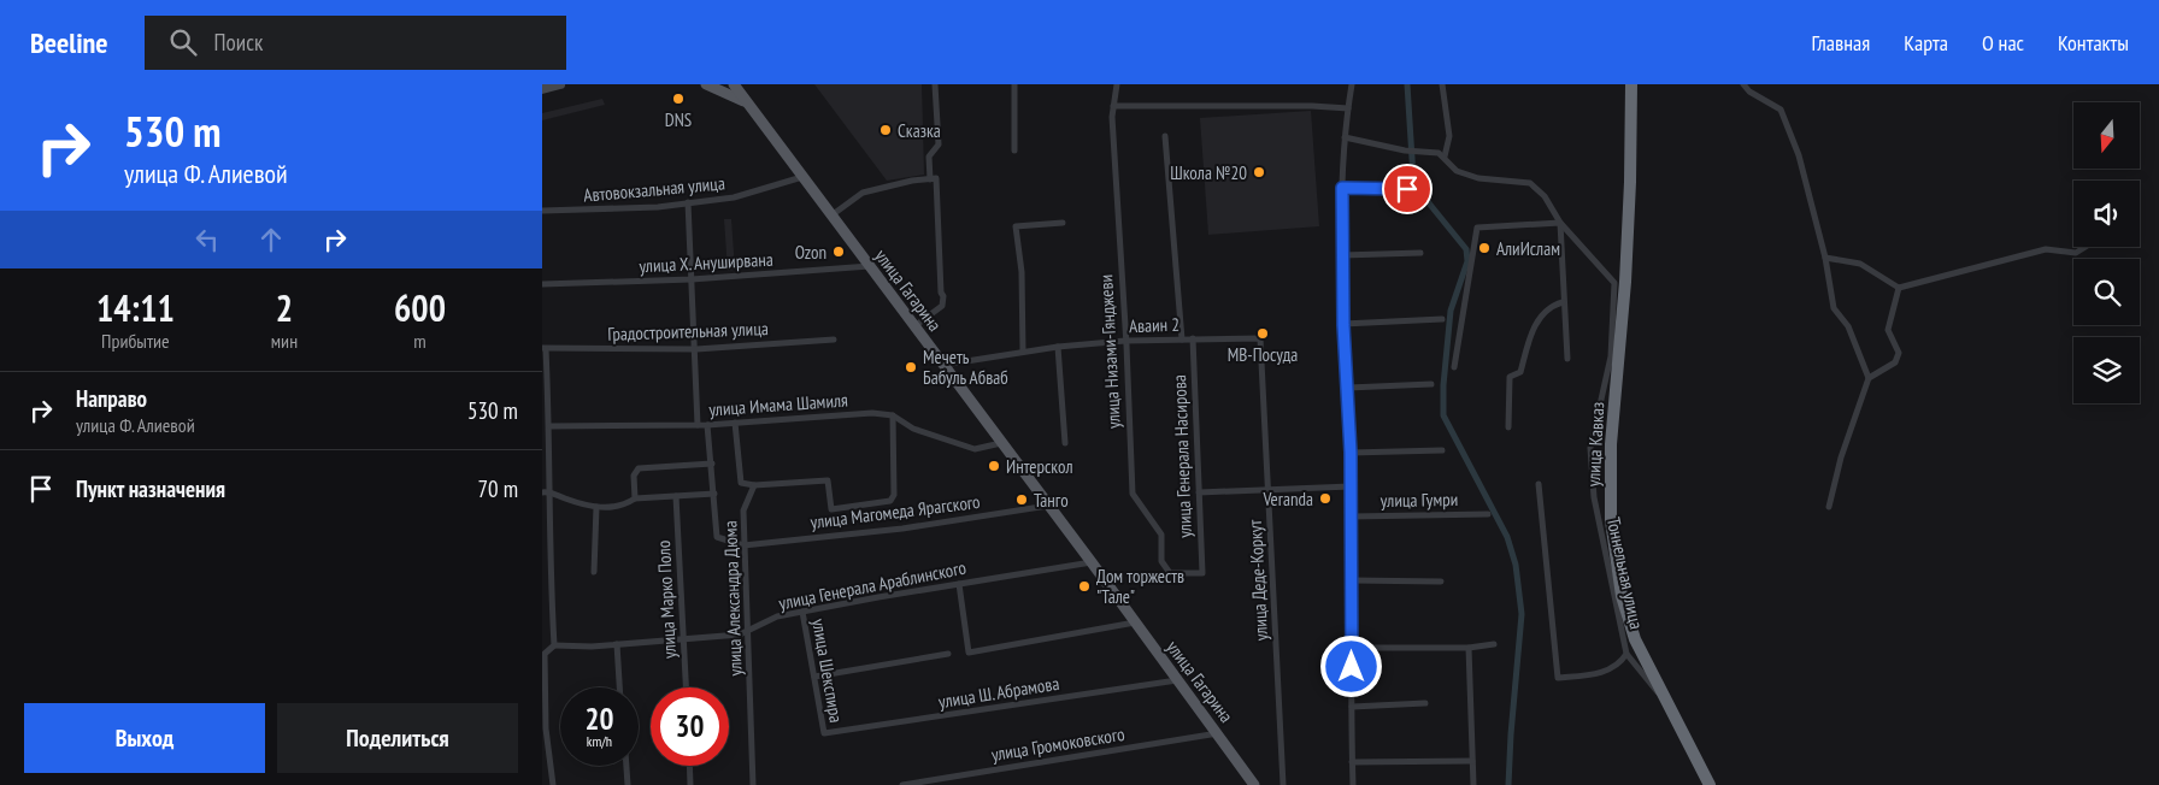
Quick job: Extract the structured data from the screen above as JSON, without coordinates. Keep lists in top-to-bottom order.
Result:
{
  "streets": {
    "highway": ["улица Кавказ"],
    "main road": ["улица Гагарина"],
    "street": [
      "Автовокзальная улица",
      "улица Х. Ануширвана",
      "Аваин 2",
      "Градостроительная улица",
      "улица Низами-Гянджеви",
      "улица Имама Шамиля",
      "улица Генерала Насирова",
      "улица Гумри",
      "улица Магомеда Ярагского",
      "Тоннельная улица",
      "улица Деде-Коркут",
      "улица Генерала Араблинского",
      "улица Александра Дюма",
      "улица Марко Поло",
      "улица Шекспира",
      "улица Ш. Абрамова",
      "улица Громоковского"
    ]
  },
  "crossings": [
    ["Автовокзальная улица", "улица Гагарина"],
    ["улица Х. Ануширвана", "улица Гагарина"],
    ["улица Гагарина", "Аваин 2"],
    ["улица Гагарина", "улица Имама Шамиля"],
    ["улица Гагарина", "улица Магомеда Ярагского"],
    ["улица Гагарина", "улица Генерала Араблинского"],
    ["улица Гагарина", "улица Ш. Абрамова"],
    ["улица Гагарина", "улица Громоковского"],
    ["Аваин 2", "улица Низами-Гянджеви"],
    ["Аваин 2", "улица Генерала Насирова"],
    ["Аваин 2", "улица Деде-Коркут"],
    ["улица Низами-Гянджеви", "улица Генерала Насирова"],
    ["улица Магомеда Ярагского", "улица Александра Дюма"],
    ["улица Генерала Араблинского", "улица Александра Дюма"],
    ["улица Генерала Араблинского", "улица Марко Поло"],
    ["улица Генерала Араблинского", "улица Шекспира"],
    ["улица Шекспира", "улица Ш. Абрамова"]
  ],
  "places": [
    "DNS",
    "Сказка",
    "Школа №20",
    "АлиИслам",
    "Ozon",
    "МВ-Посуда",
    "Мечеть Бабуль Абваб",
    "Интерскол",
    "Veranda",
    "Танго",
    "Дом торжеств \"Тале\""
  ],
  "north": "bottom",
  "page": {
    "header": "Beeline",
    "search": "Поиск",
    "nav": [
      "Главная",
      "Карта",
      "О нас",
      "Контакты"
    ],
    "turn": ["530 m", "улица Ф. Алиевой"],
    "eta": [
      "14:11",
      "Прибытие",
      "2",
      "мин",
      "600",
      "m"
    ],
    "list": [
      {
        "name": "Направо",
        "note": "улица Ф. Алиевой",
        "value": "530 m"
      },
      {
        "name": "Пункт назначения",
        "value": "70 m"
      }
    ],
    "speed": "20 km/h",
    "limit": "30",
    "buttons": ["Выход", "Поделиться"]
  }
}
